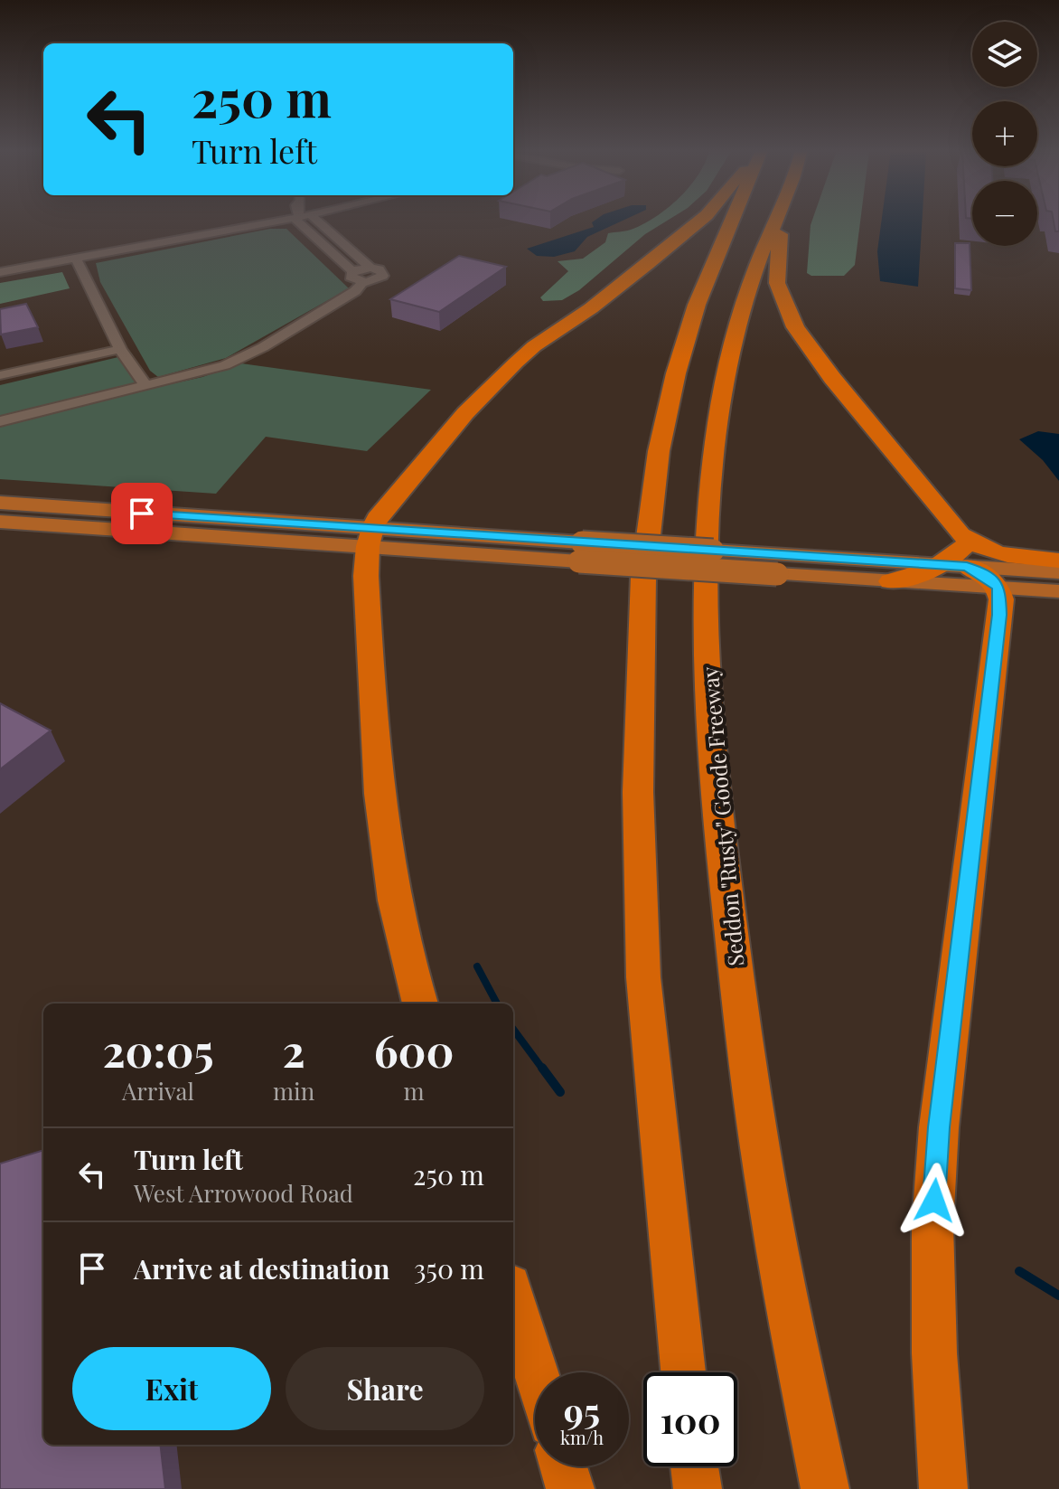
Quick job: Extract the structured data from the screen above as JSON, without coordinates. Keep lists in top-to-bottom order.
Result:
{
  "streets": {
    "highway": ["Seddon \"Rusty\" Goode Freeway"]
  },
  "page": {
    "map_buttons": ["+", "−"],
    "turn": ["250 m", "Turn left"],
    "eta": [
      "20:05",
      "Arrival",
      "2",
      "min",
      "600",
      "m"
    ],
    "list": [
      {
        "name": "Turn left",
        "note": "West Arrowood Road",
        "value": "250 m"
      },
      {
        "name": "Arrive at destination",
        "value": "350 m"
      }
    ],
    "buttons": ["Exit", "Share"],
    "speed": "95 km/h",
    "limit": "100"
  }
}
